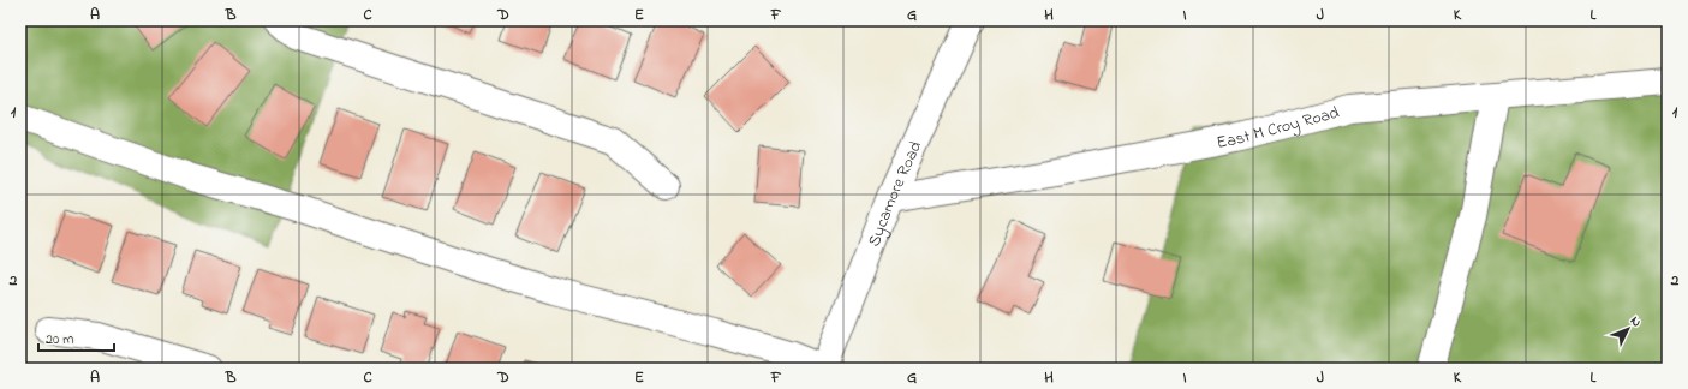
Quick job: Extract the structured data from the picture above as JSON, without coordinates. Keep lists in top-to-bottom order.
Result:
{
  "streets": {
    "street": ["East M Croy Road", "Sycamore Road"]
  },
  "crossings": [
    ["East M Croy Road", "Sycamore Road"]
  ],
  "scale_bar": "20 m",
  "north": "top right",
  "grid": {
    "columns": [
      "A",
      "B",
      "C",
      "D",
      "E",
      "F",
      "G",
      "H",
      "I",
      "J",
      "K",
      "L"
    ],
    "rows": ["1", "2"]
  }
}
